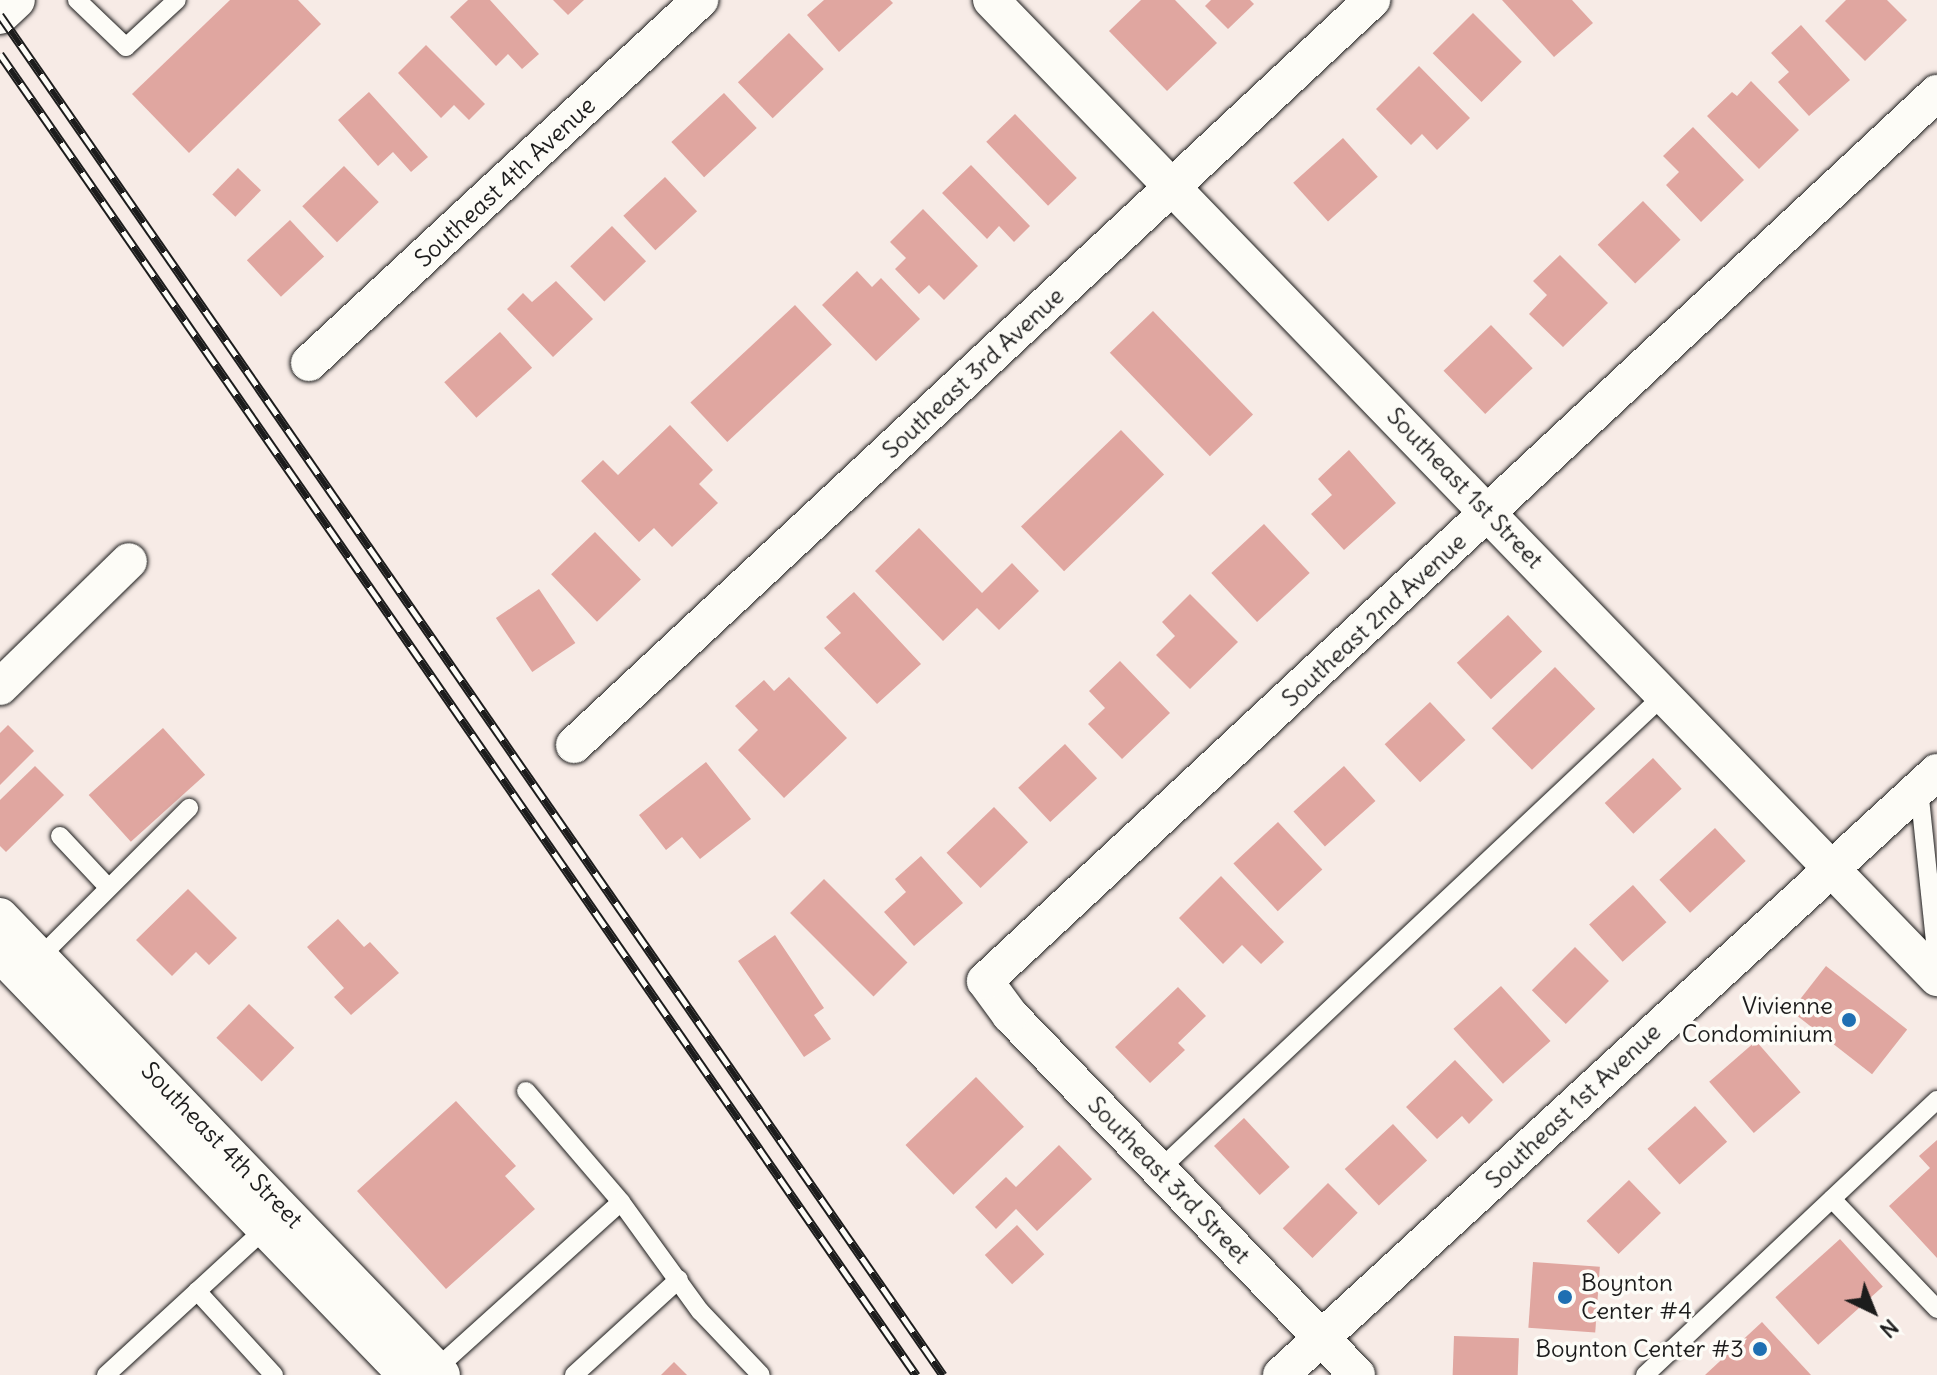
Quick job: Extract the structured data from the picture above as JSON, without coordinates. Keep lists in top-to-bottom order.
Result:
{
  "streets": {
    "street": [
      "Southeast 4th Avenue",
      "Southeast 3rd Avenue",
      "Southeast 1st Street",
      "Southeast 2nd Avenue",
      "Southeast 1st Avenue",
      "Southeast 4th Street",
      "Southeast 3rd Street"
    ]
  },
  "crossings": [
    ["Southeast 3rd Avenue", "Southeast 1st Street"],
    ["Southeast 1st Street", "Southeast 2nd Avenue"],
    ["Southeast 1st Street", "Southeast 1st Avenue"],
    ["Southeast 2nd Avenue", "Southeast 3rd Street"],
    ["Southeast 1st Avenue", "Southeast 3rd Street"]
  ],
  "places": ["Vivienne Condominium", "Boynton Center #4", "Boynton Center #3"],
  "north": "bottom right"
}
